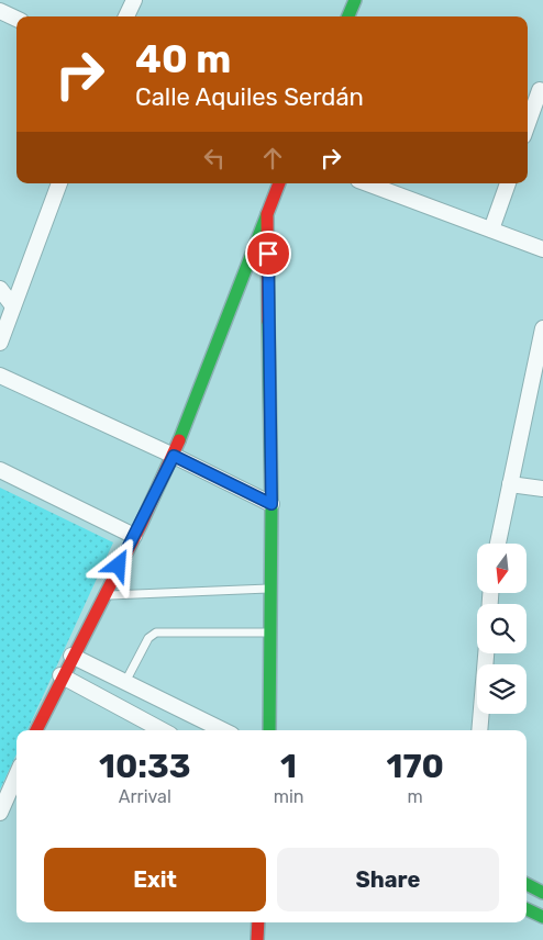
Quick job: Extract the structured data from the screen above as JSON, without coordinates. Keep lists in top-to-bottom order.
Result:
{
  "north": "bottom",
  "page": {
    "turn": ["40 m", "Calle Aquiles Serdán"],
    "eta": [
      "10:33",
      "Arrival",
      "1",
      "min",
      "170",
      "m"
    ],
    "buttons": ["Exit", "Share"]
  }
}
